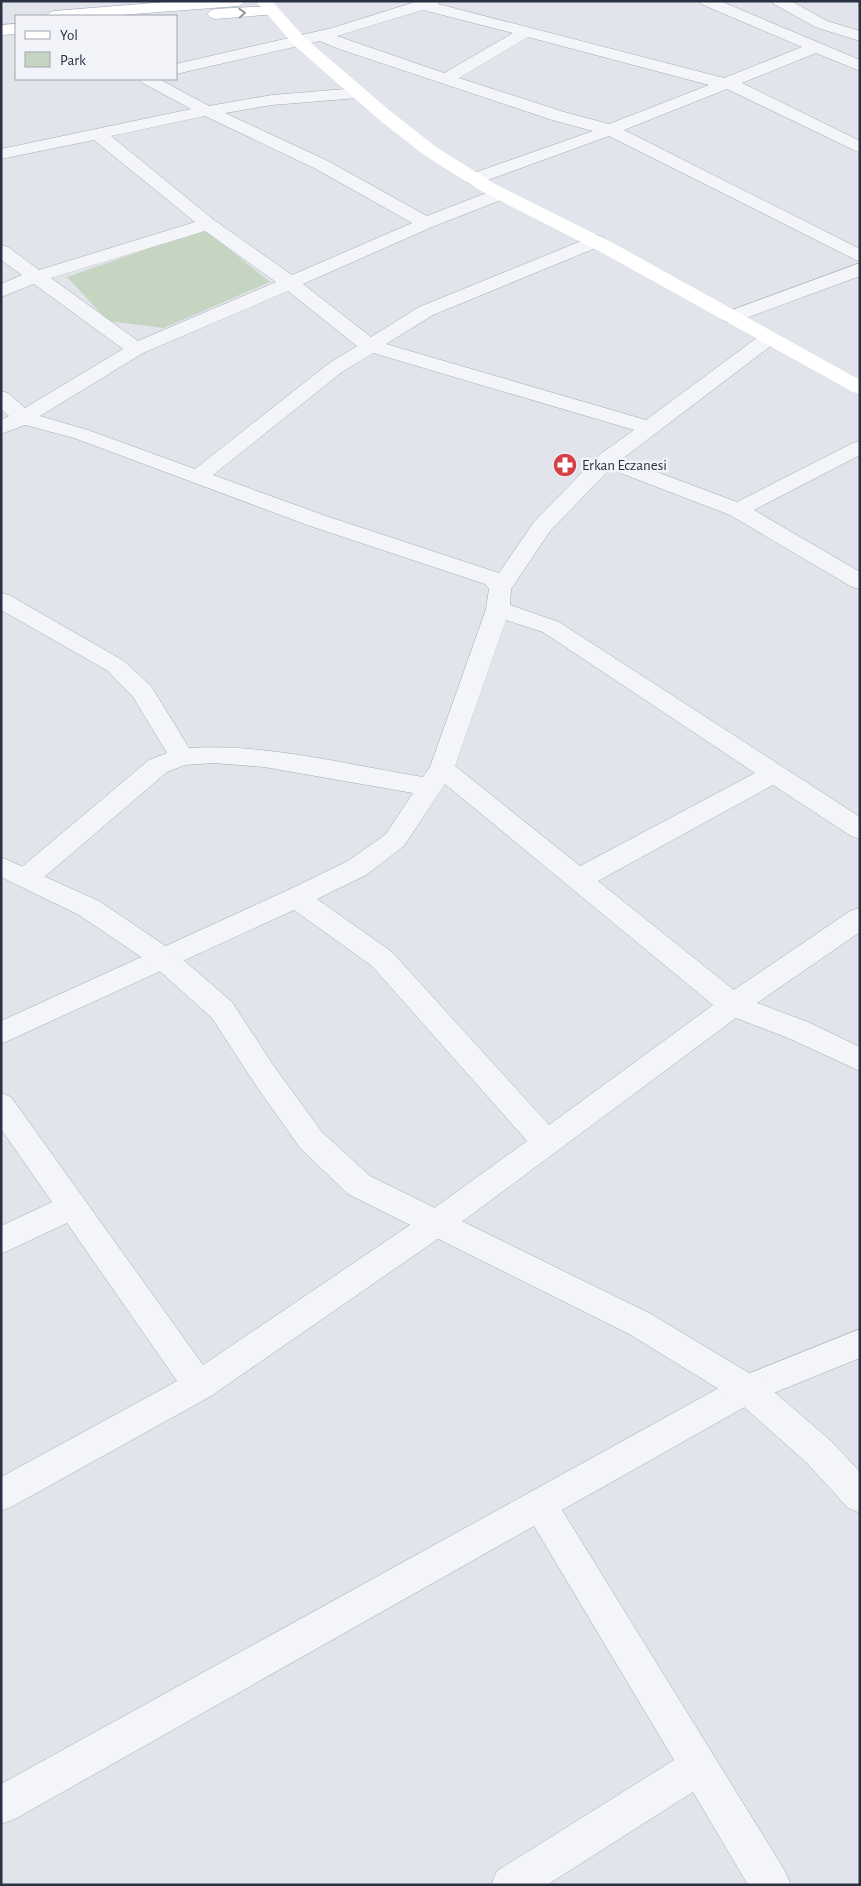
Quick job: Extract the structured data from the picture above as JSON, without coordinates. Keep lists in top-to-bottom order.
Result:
{
  "places": {
    "pharmacy": ["Erkan Eczanesi"]
  },
  "legend": ["Yol", "Park"]
}
